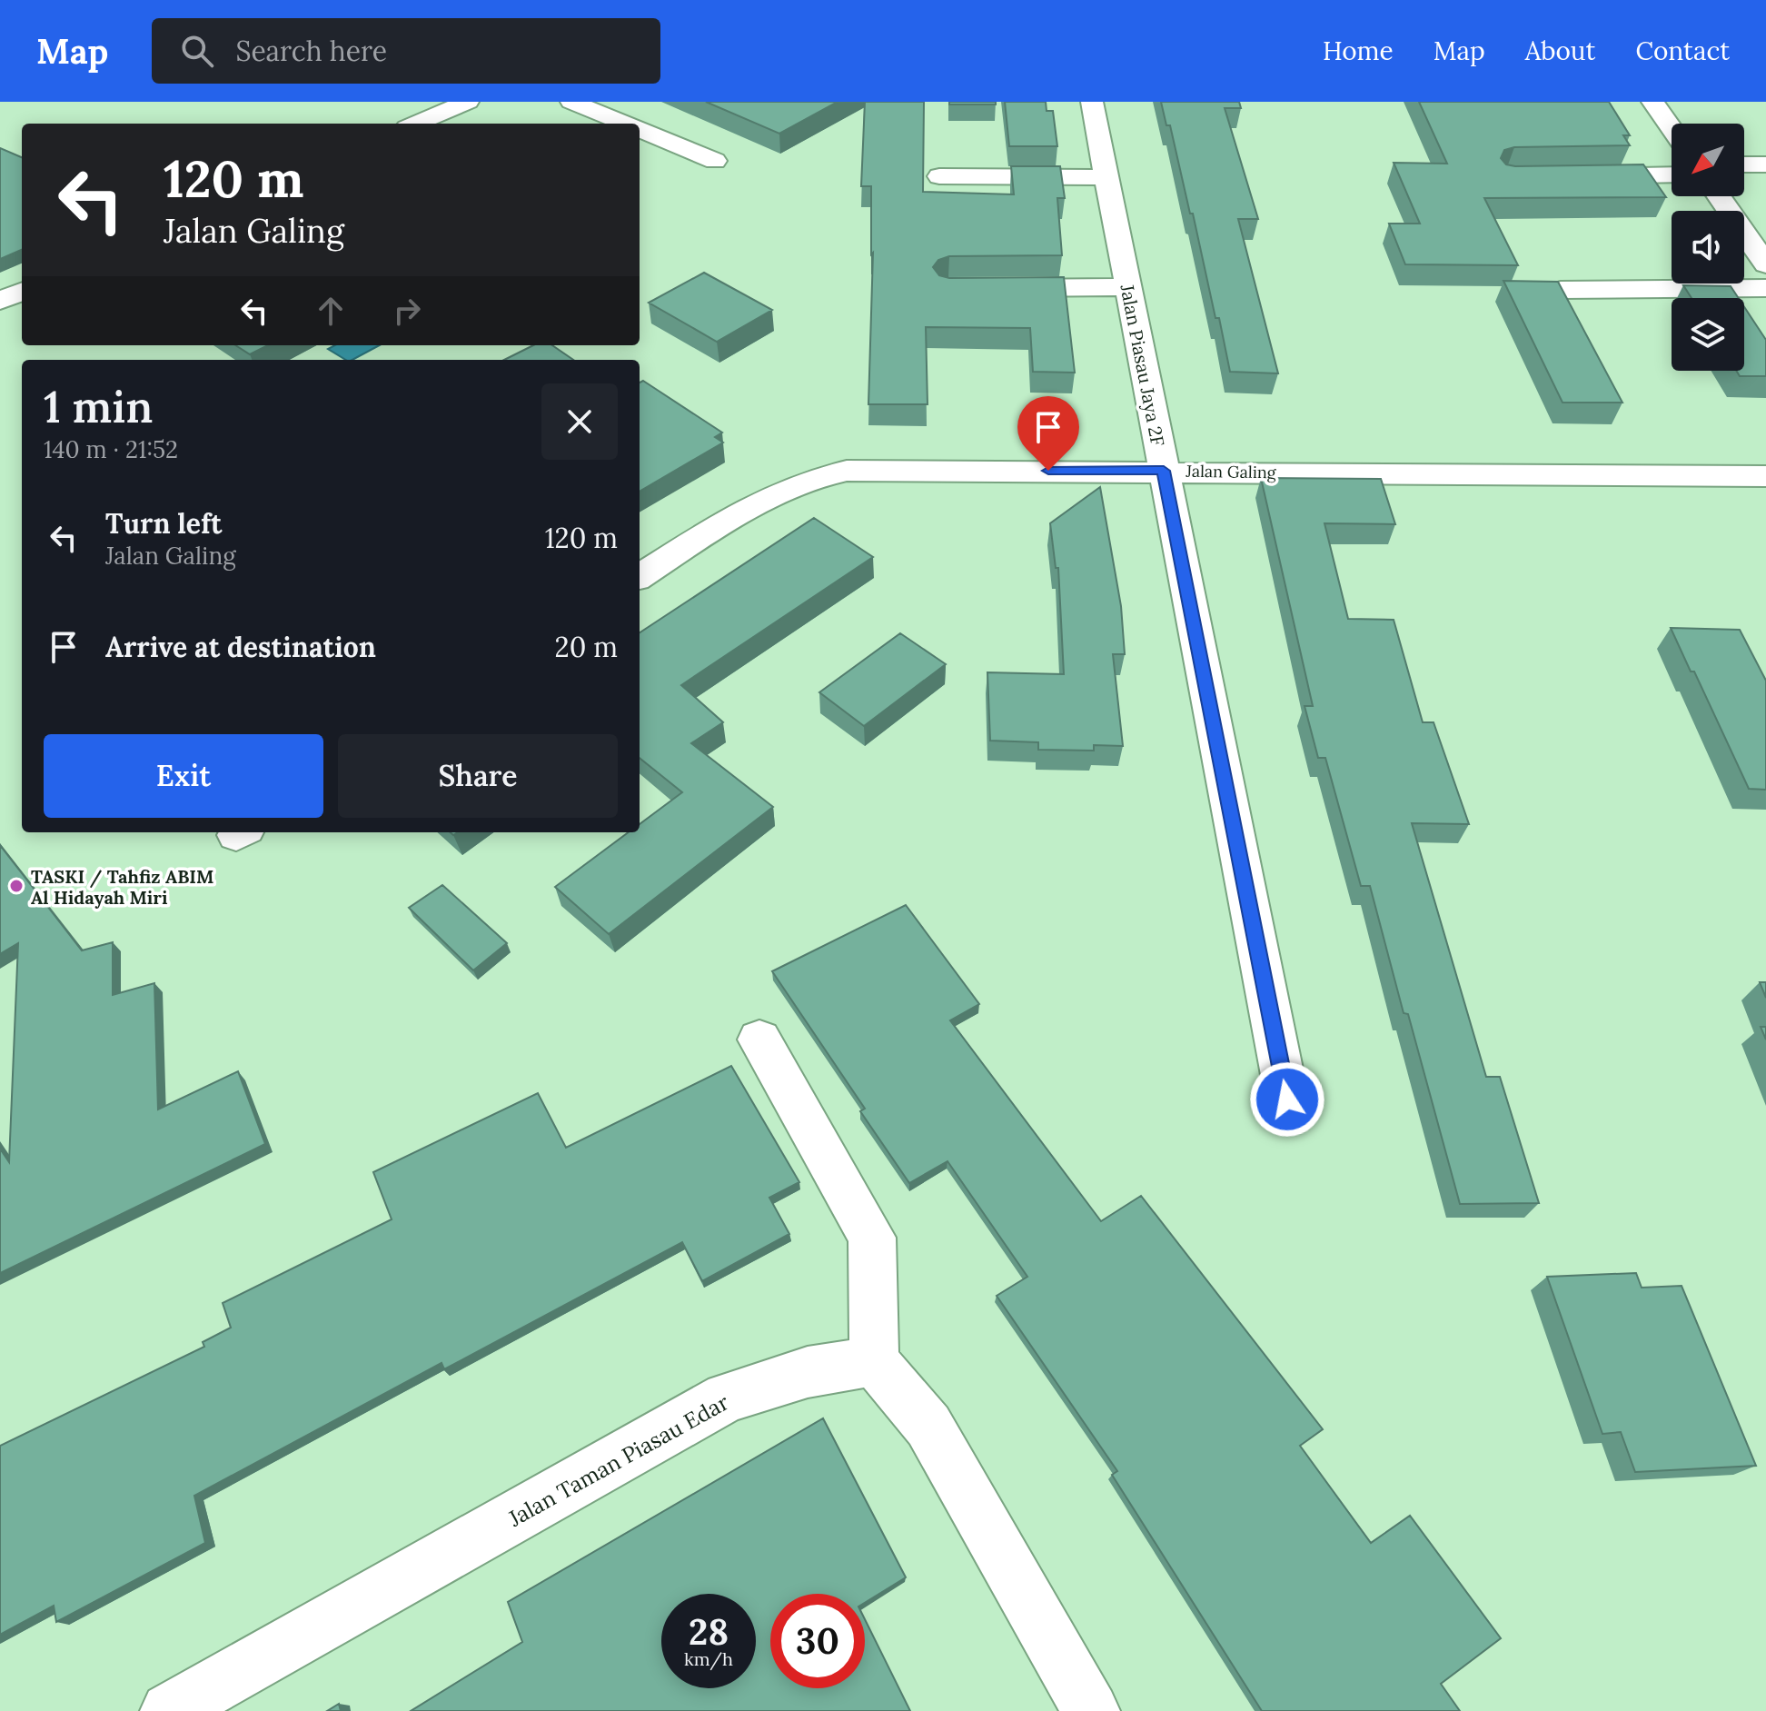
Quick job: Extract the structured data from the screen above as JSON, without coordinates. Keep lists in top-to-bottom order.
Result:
{
  "streets": {
    "street": ["Jalan Piasau Jaya 2F", "Jalan Galing", "Jalan Taman Piasau Edar"]
  },
  "crossings": [
    ["Jalan Piasau Jaya 2F", "Jalan Galing"]
  ],
  "places": ["TASKI / Tahfiz ABIM Al Hidayah Miri"],
  "north": "bottom left",
  "page": {
    "header": "Map",
    "search": "Search here",
    "nav": [
      "Home",
      "Map",
      "About",
      "Contact"
    ],
    "turn": ["120 m", "Jalan Galing"],
    "heading": ["1 min", "140 m · 21:52"],
    "list": [
      {
        "name": "Turn left",
        "note": "Jalan Galing",
        "value": "120 m"
      },
      {
        "name": "Arrive at destination",
        "value": "20 m"
      }
    ],
    "buttons": ["Exit", "Share"],
    "speed": "28 km/h",
    "limit": "30"
  }
}
